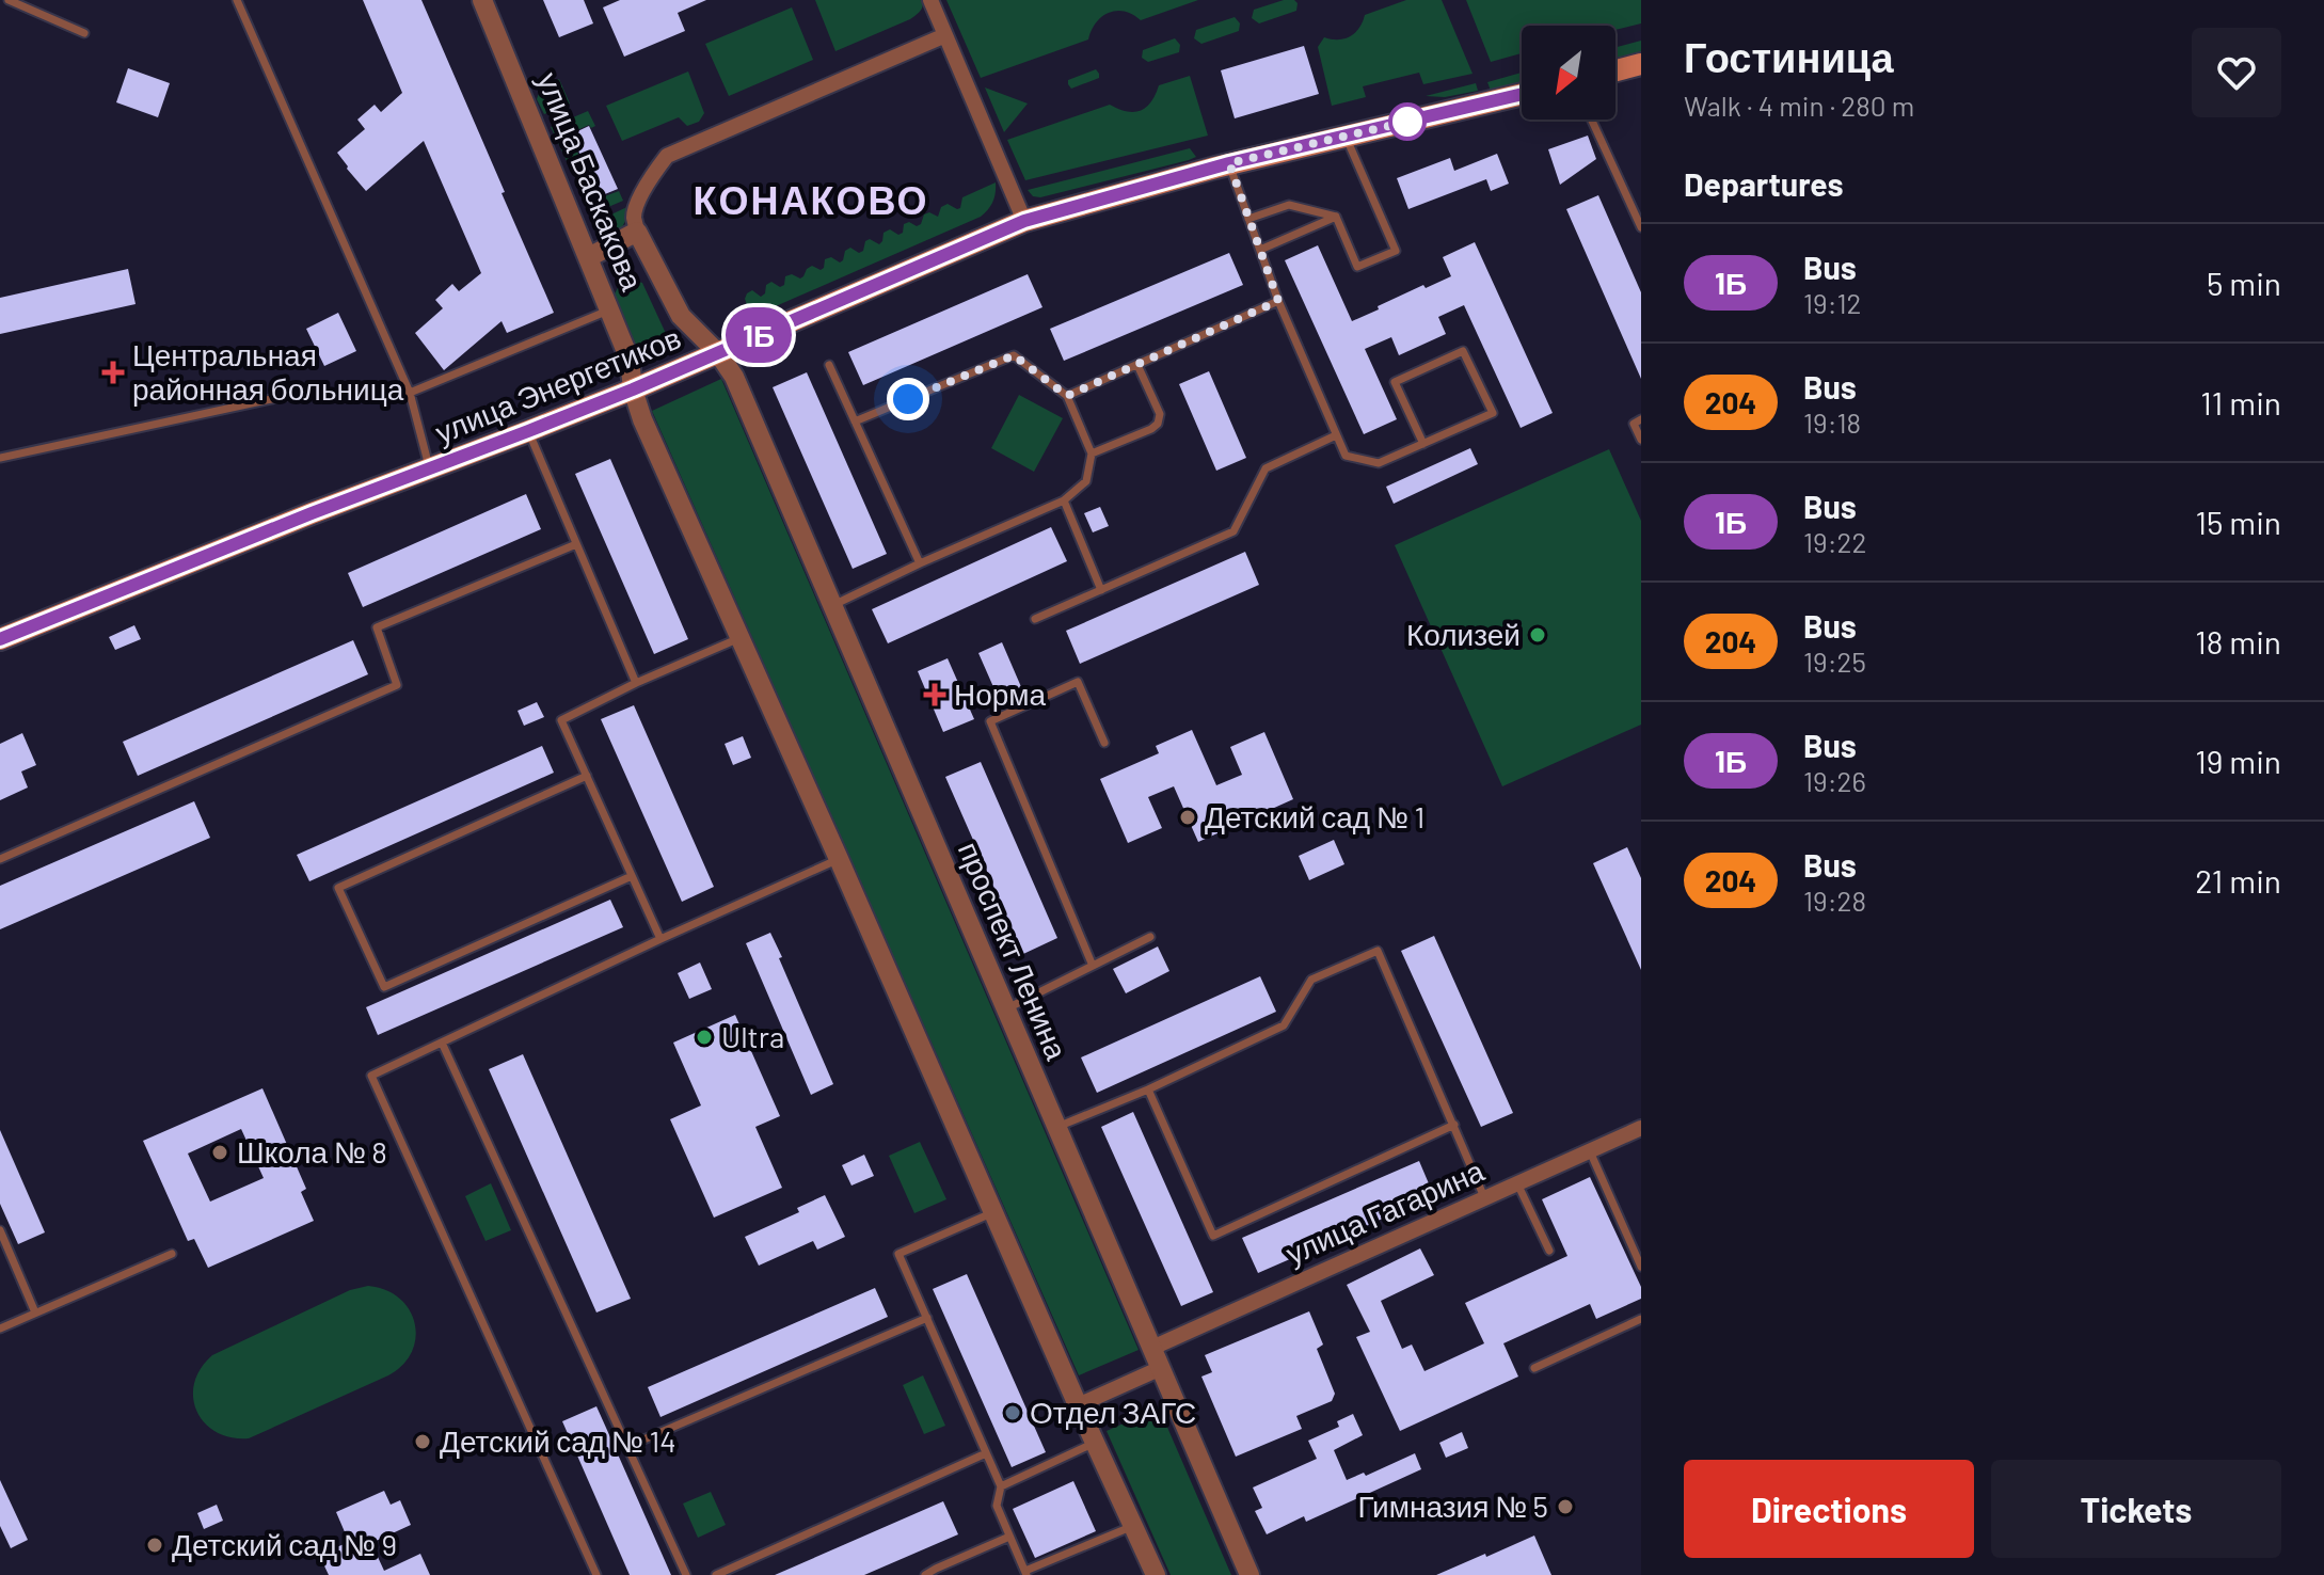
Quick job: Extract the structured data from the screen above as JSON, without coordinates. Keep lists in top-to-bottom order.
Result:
{
  "streets": {
    "main road": ["улица Энергетиков"],
    "street": ["улица Баскакова", "проспект Ленина", "улица Гагарина"]
  },
  "crossings": [
    ["улица Баскакова", "улица Энергетиков"],
    ["улица Энергетиков", "проспект Ленина"],
    ["проспект Ленина", "улица Гагарина"]
  ],
  "districts": ["КОНАКОВО"],
  "places": {
    "health": ["Центральная районная больница", "Норма"],
    "other": [
      "Колизей",
      "Детский сад № 1",
      "Ultra",
      "Школа № 8",
      "Отдел ЗАГС",
      "Детский сад № 14",
      "Гимназия № 5",
      "Детский сад № 9"
    ]
  },
  "lines": ["bus line 1Б"],
  "north": "bottom left",
  "page": {
    "on_map": "1Б",
    "heading": [
      ["Гостиница", "Walk · 4 min · 280 m"],
      "Departures"
    ],
    "list": [
      {
        "mark": "1Б",
        "name": "Bus",
        "note": "19:12",
        "value": "5 min"
      },
      {
        "mark": "204",
        "name": "Bus",
        "note": "19:18",
        "value": "11 min"
      },
      {
        "mark": "1Б",
        "name": "Bus",
        "note": "19:22",
        "value": "15 min"
      },
      {
        "mark": "204",
        "name": "Bus",
        "note": "19:25",
        "value": "18 min"
      },
      {
        "mark": "1Б",
        "name": "Bus",
        "note": "19:26",
        "value": "19 min"
      },
      {
        "mark": "204",
        "name": "Bus",
        "note": "19:28",
        "value": "21 min"
      }
    ],
    "buttons": ["Directions", "Tickets"]
  }
}
